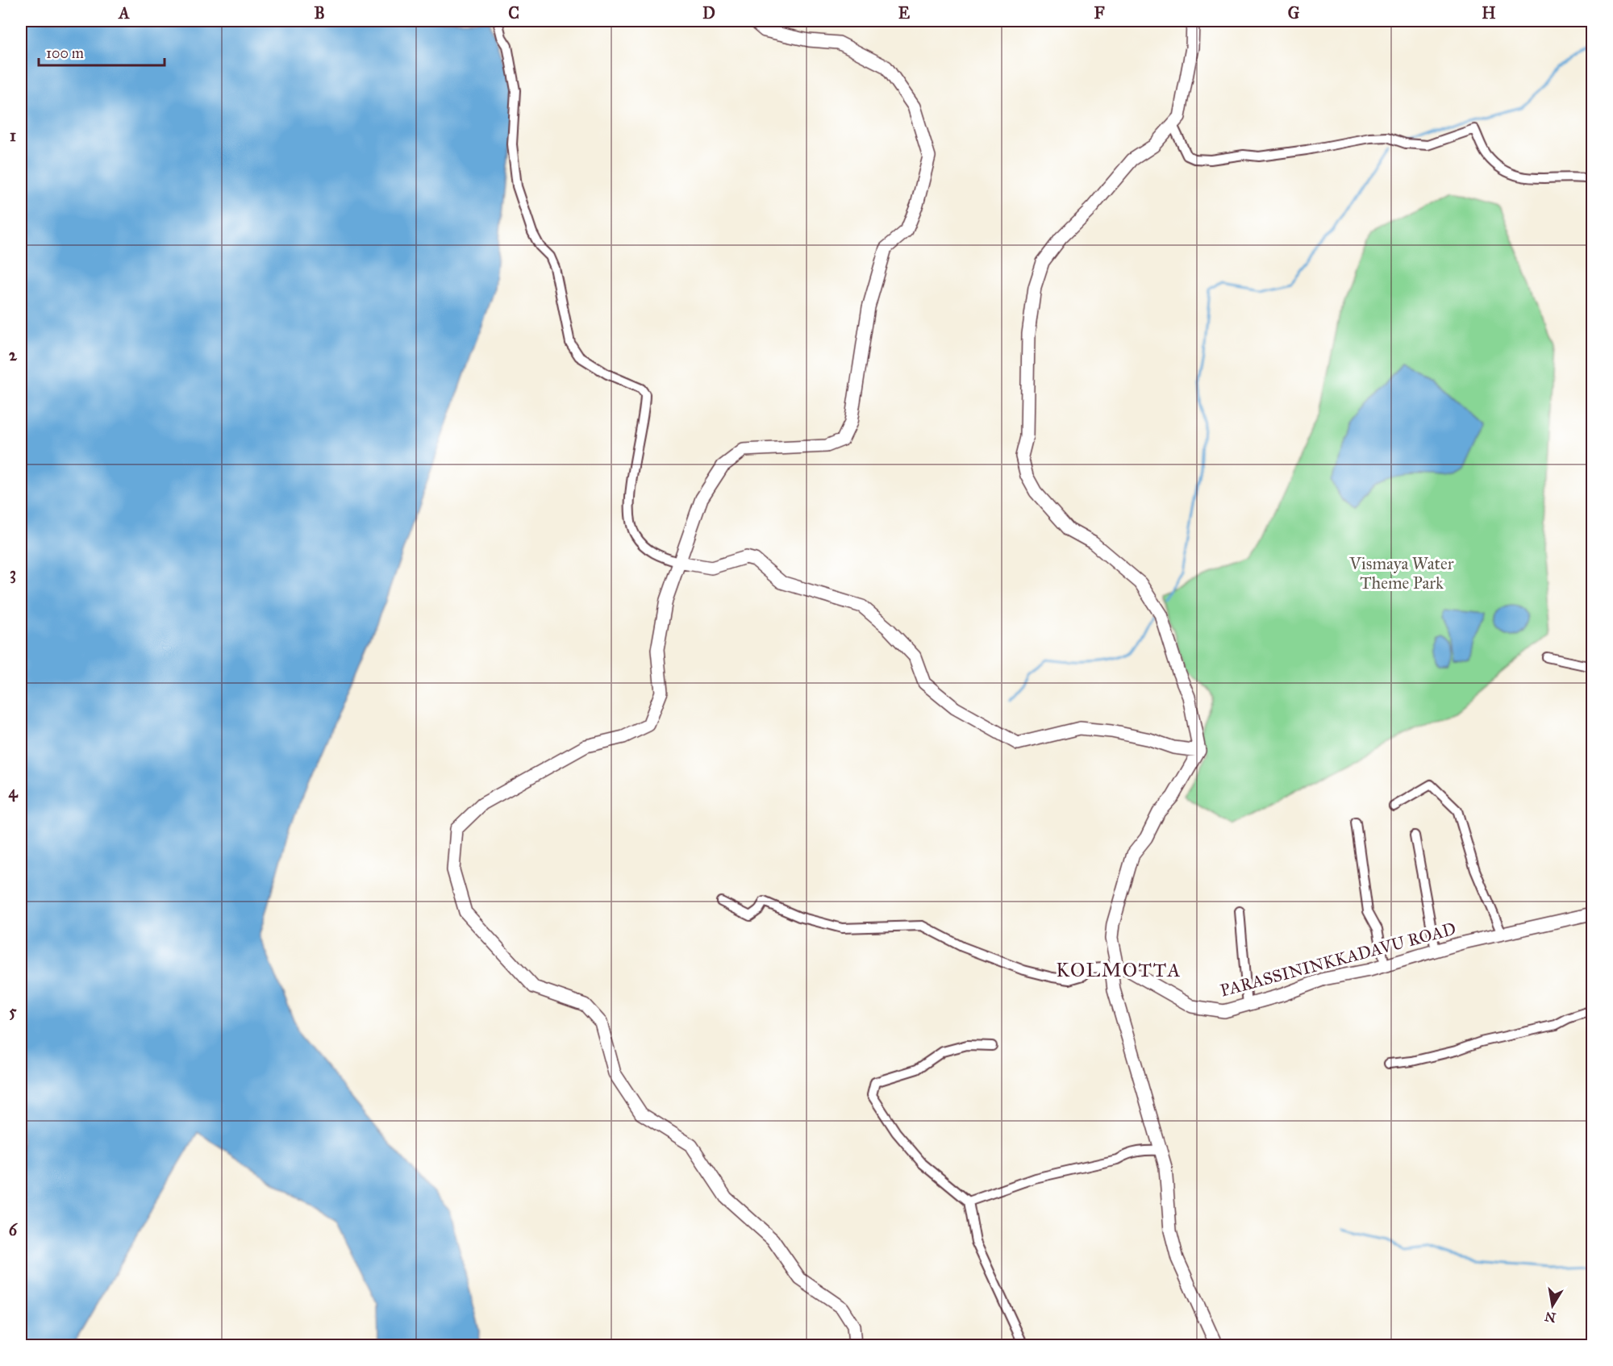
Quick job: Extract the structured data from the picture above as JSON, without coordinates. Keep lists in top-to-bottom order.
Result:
{
  "streets": {
    "street": ["PARASSININKKADAVU ROAD"]
  },
  "districts": ["KOLMOTTA"],
  "parks": ["Vismaya Water Theme Park"],
  "scale_bar": "100 m",
  "north": "bottom",
  "grid": {
    "columns": [
      "A",
      "B",
      "C",
      "D",
      "E",
      "F",
      "G",
      "H"
    ],
    "rows": [
      "1",
      "2",
      "3",
      "4",
      "5",
      "6"
    ]
  }
}
